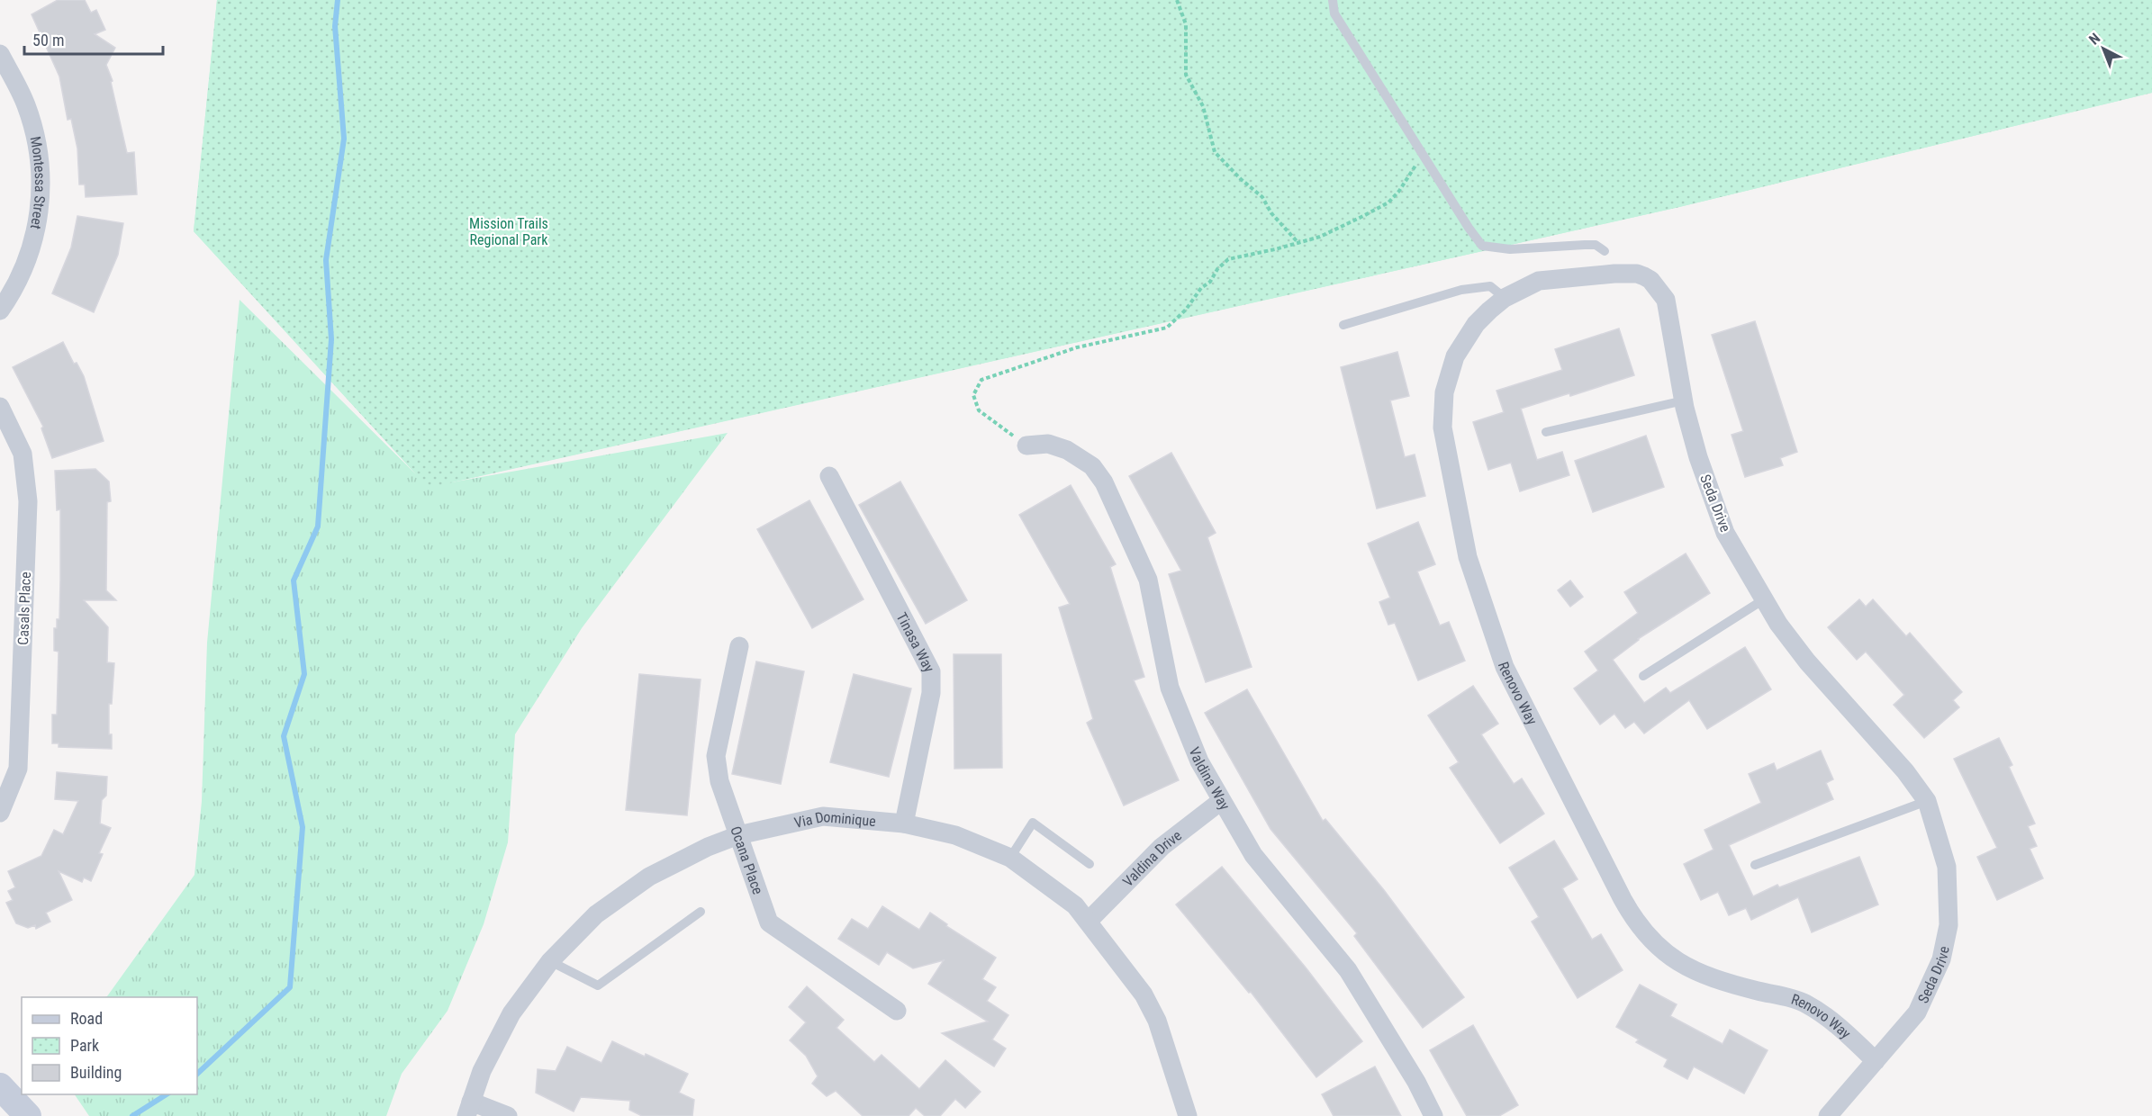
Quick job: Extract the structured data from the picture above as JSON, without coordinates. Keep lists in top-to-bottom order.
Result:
{
  "streets": {
    "street": [
      "Montessa Street",
      "Seda Drive",
      "Casals Place",
      "Tinasa Way",
      "Renovo Way",
      "Valdina Way",
      "Via Dominique",
      "Valdina Drive",
      "Ocana Place"
    ]
  },
  "crossings": [
    ["Seda Drive", "Renovo Way"],
    ["Tinasa Way", "Via Dominique"],
    ["Valdina Way", "Valdina Drive"],
    ["Via Dominique", "Valdina Drive"],
    ["Via Dominique", "Ocana Place"]
  ],
  "parks": ["Mission Trails Regional Park"],
  "legend": ["Road", "Park", "Building"],
  "scale_bar": "50 m",
  "north": "top left"
}
